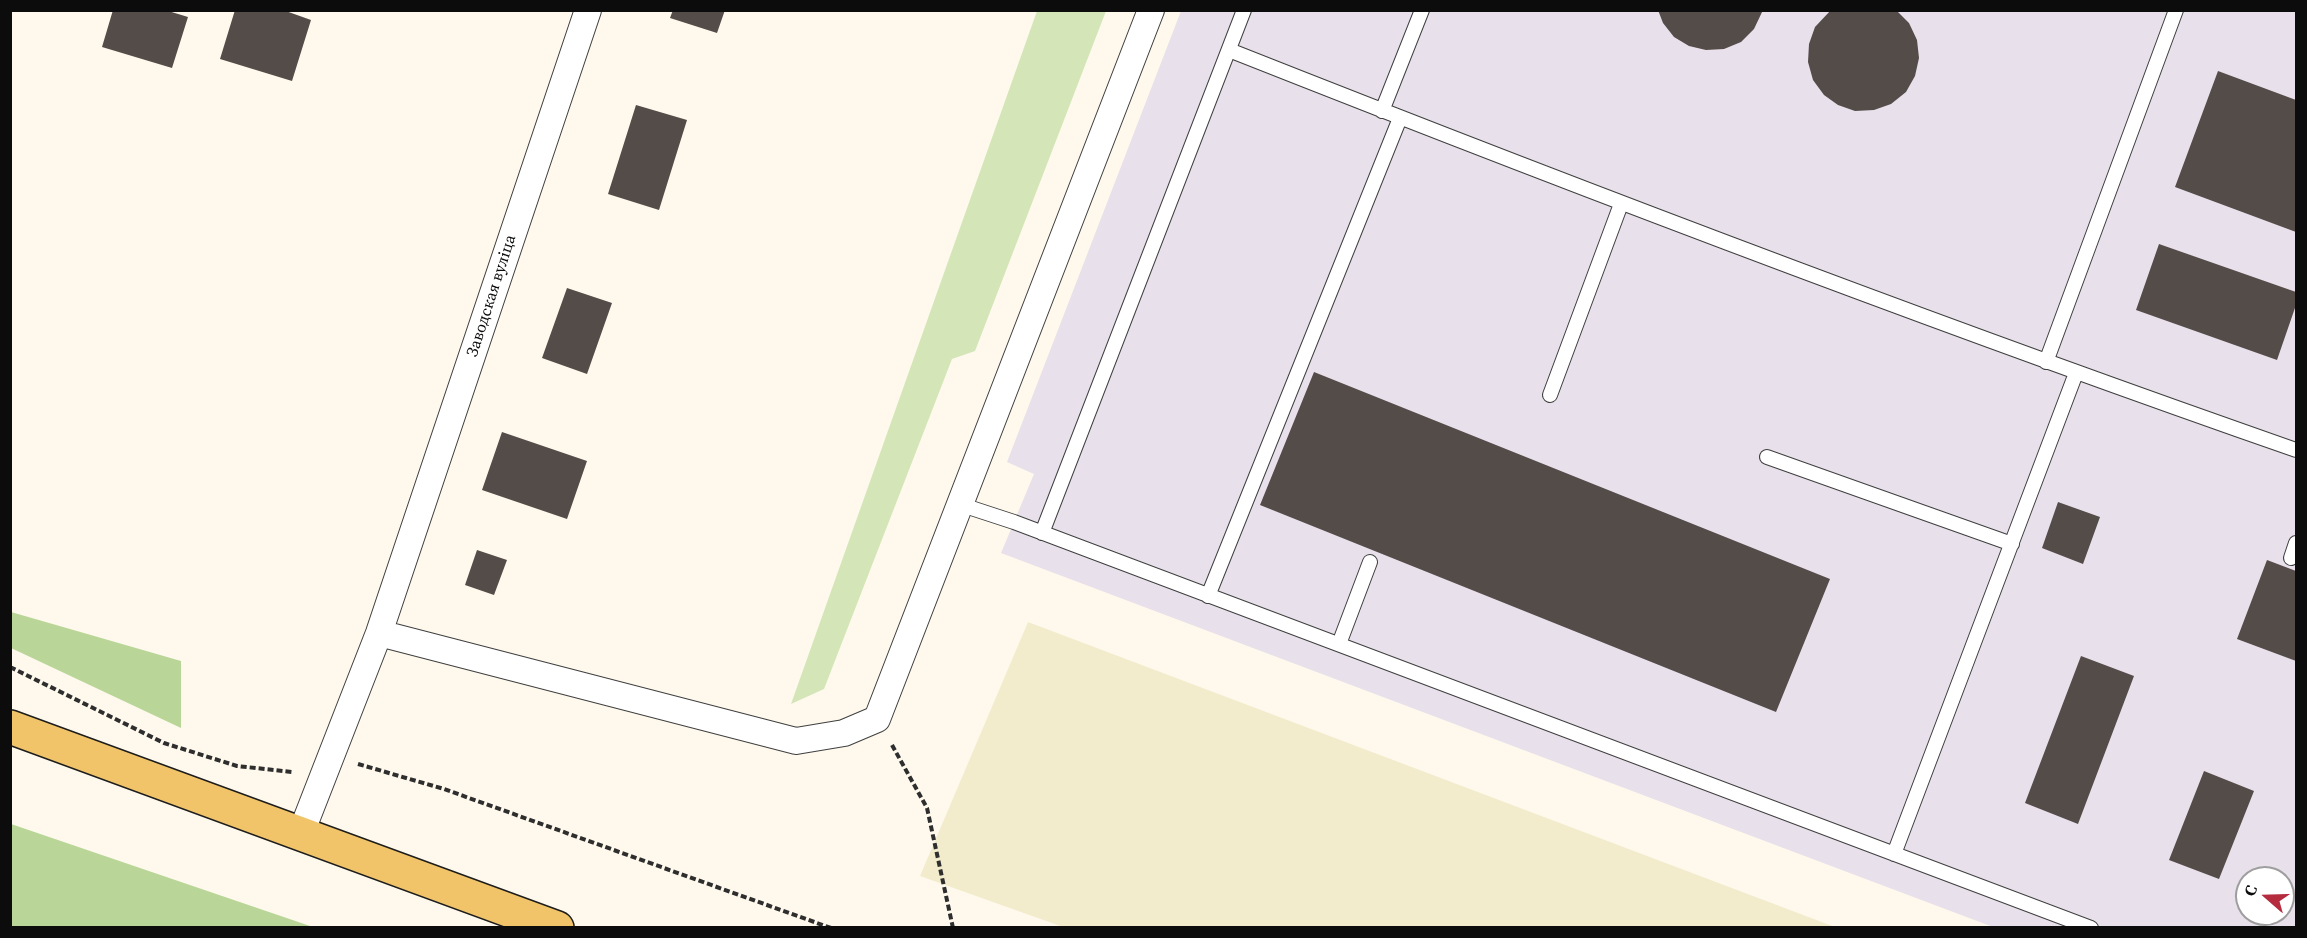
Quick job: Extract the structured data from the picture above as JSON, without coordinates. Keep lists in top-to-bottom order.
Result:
{
  "streets": {
    "street": ["Заводская вуліца"]
  },
  "north": "left"
}
